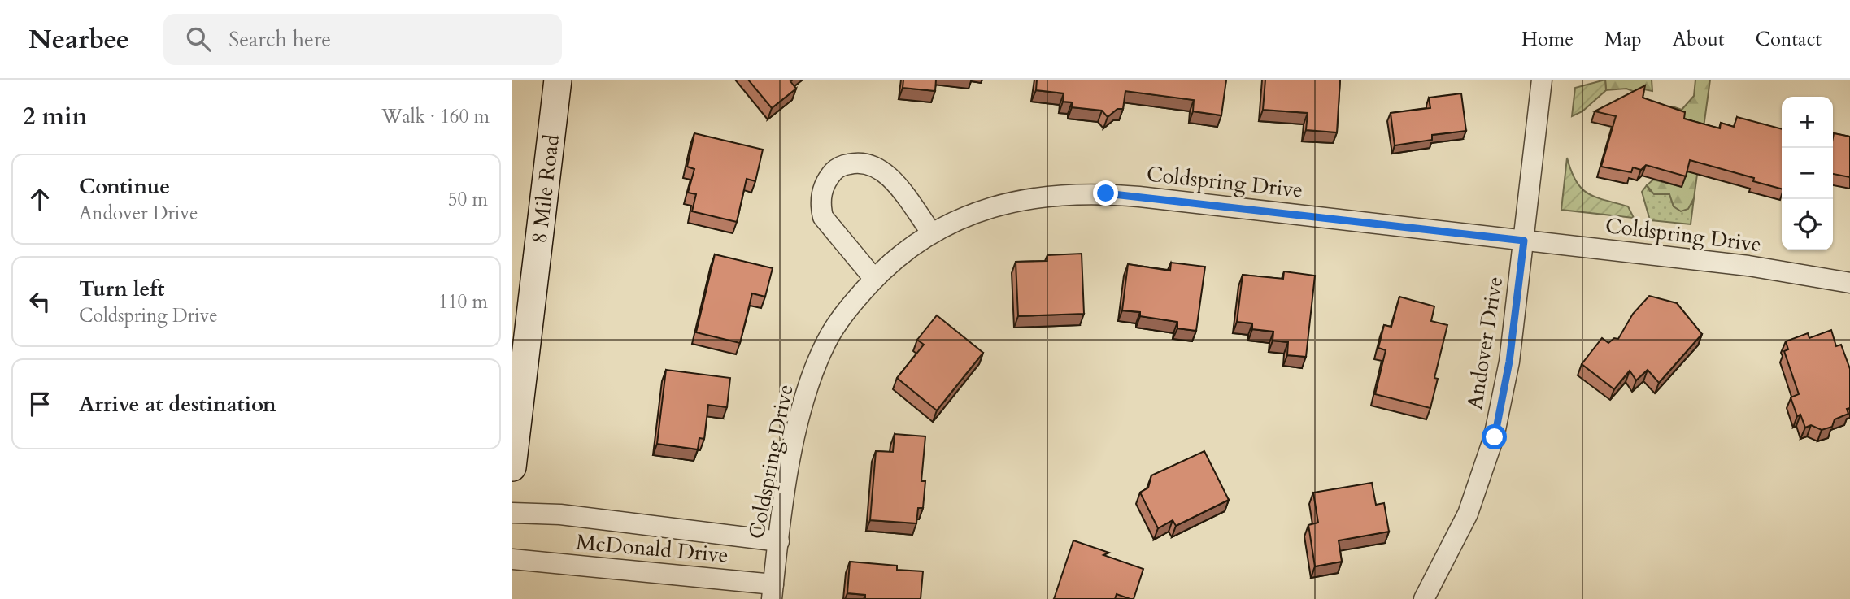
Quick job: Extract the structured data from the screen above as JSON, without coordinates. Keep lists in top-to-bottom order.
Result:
{
  "streets": {
    "main road": ["8 Mile Road"],
    "street": ["Coldspring Drive", "Andover Drive", "McDonald Drive"]
  },
  "crossings": [
    ["Coldspring Drive", "Andover Drive"],
    ["Coldspring Drive", "McDonald Drive"]
  ],
  "page": {
    "header": "Nearbee",
    "search": "Search here",
    "nav": [
      "Home",
      "Map",
      "About",
      "Contact"
    ],
    "heading": ["2 min", "Walk · 160 m"],
    "map_buttons": ["+", "−"],
    "list": [
      ["Continue", "Andover Drive", "50 m"],
      ["Turn left", "Coldspring Drive", "110 m"],
      "Arrive at destination"
    ]
  }
}
